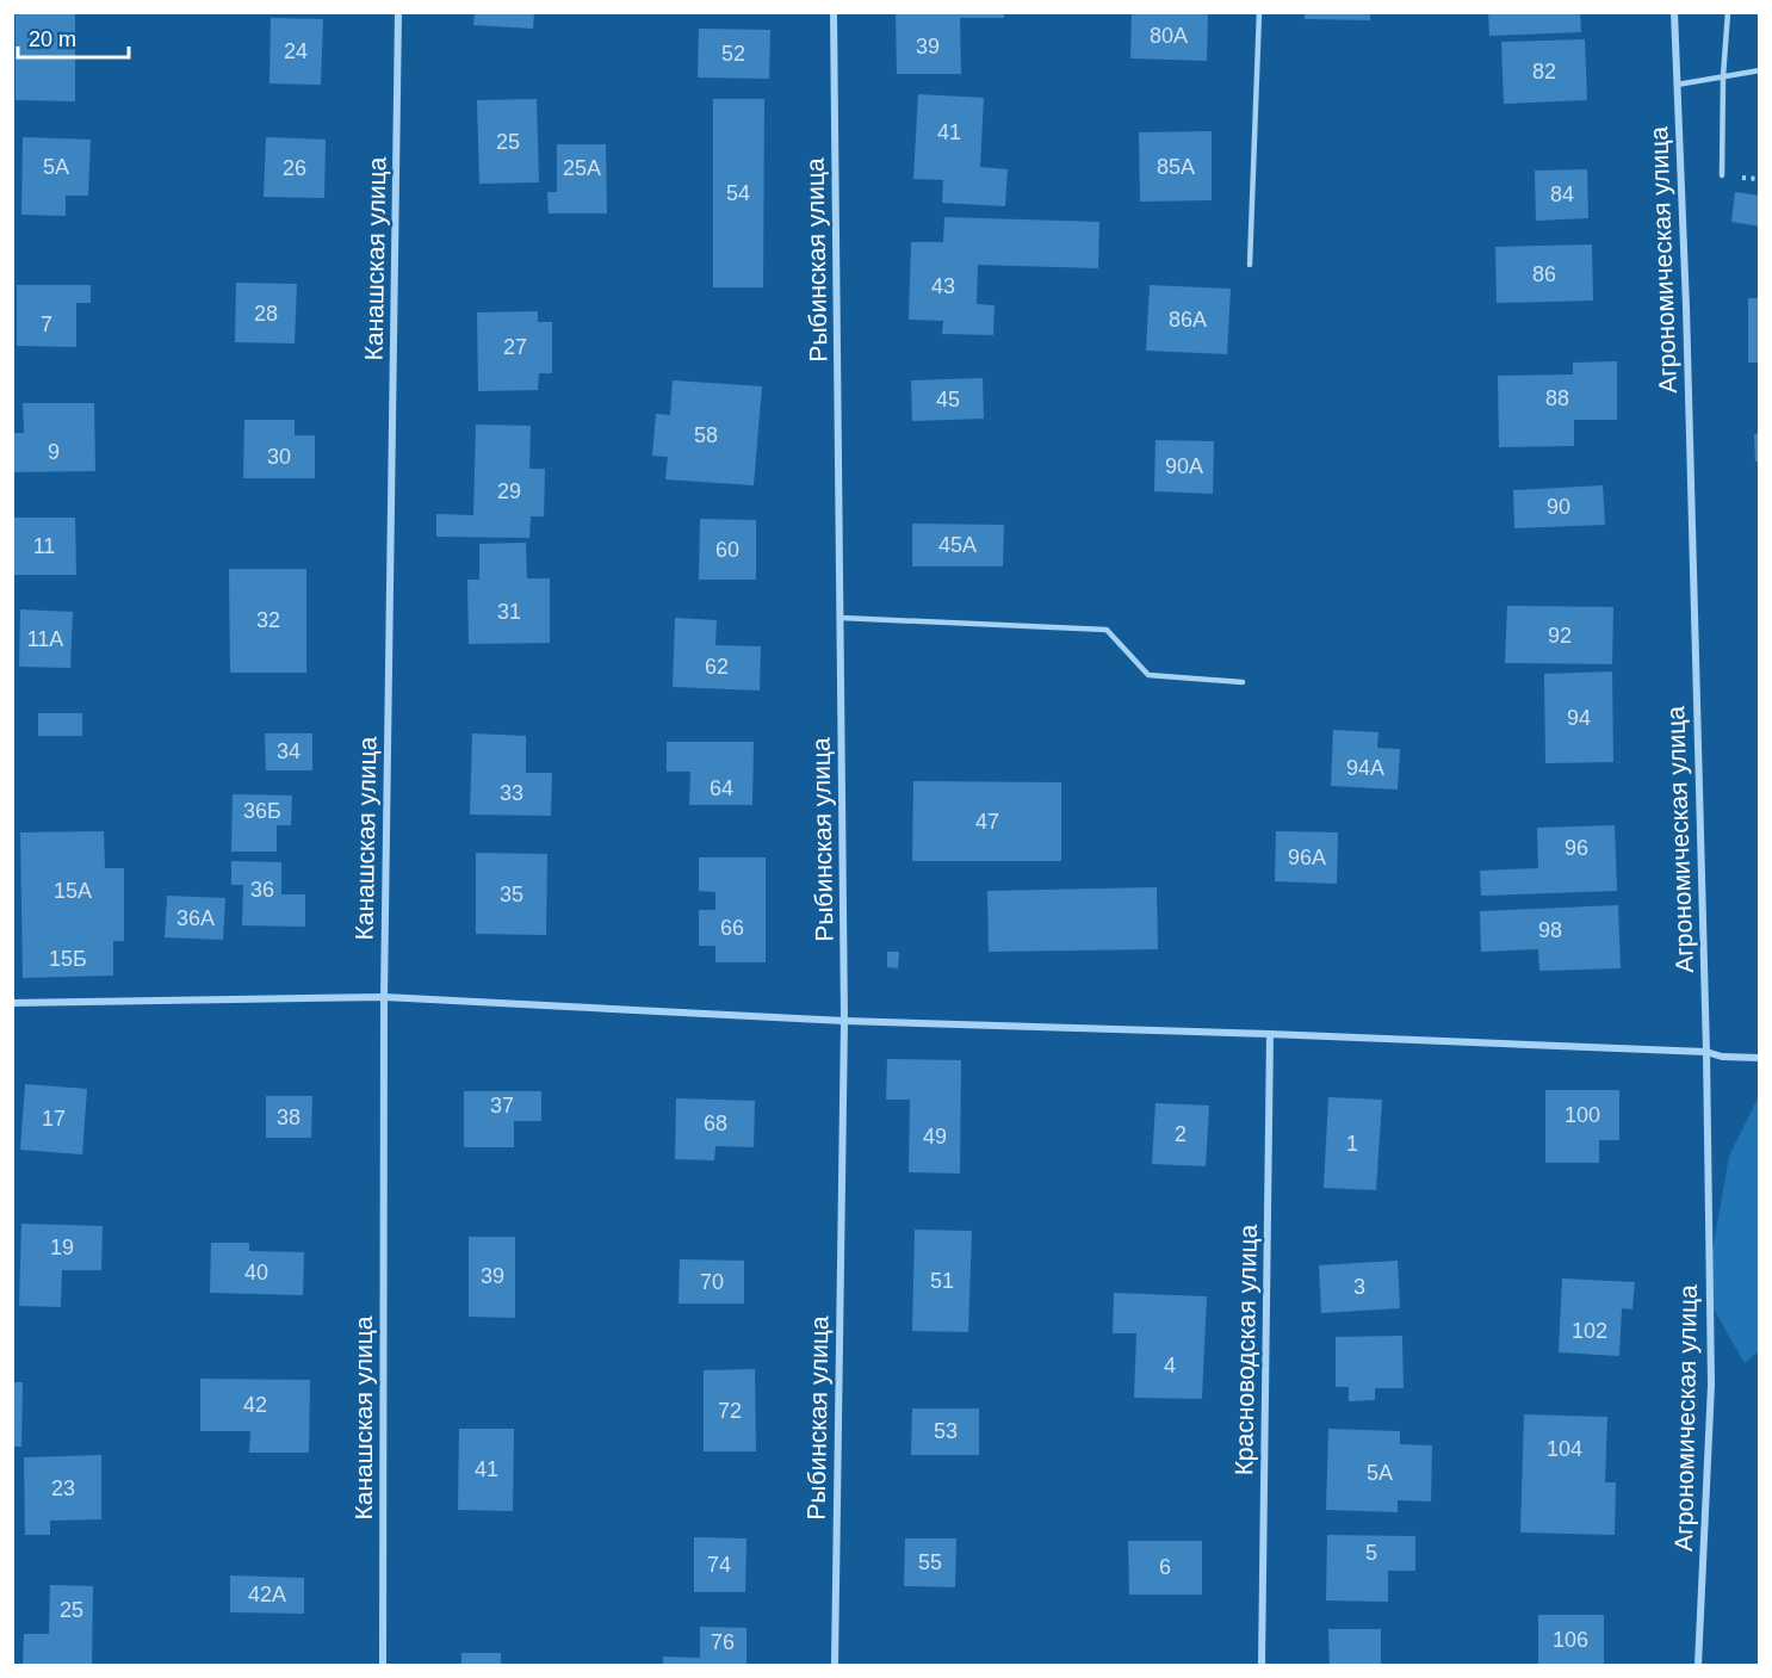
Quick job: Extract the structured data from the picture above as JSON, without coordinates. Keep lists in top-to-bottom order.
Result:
{
  "streets": {
    "street": [
      "Канашская улица",
      "Рыбинская улица",
      "Агрономическая улица",
      "Красноводская улица"
    ]
  },
  "house_numbers": [
    "80А",
    "39",
    "24",
    "52",
    "82",
    "41",
    "25",
    "5А",
    "85А",
    "26",
    "25А",
    "54",
    "84",
    "86",
    "43",
    "28",
    "86А",
    "7",
    "27",
    "88",
    "45",
    "58",
    "9",
    "30",
    "90А",
    "29",
    "90",
    "45А",
    "11",
    "60",
    "31",
    "32",
    "92",
    "11А",
    "62",
    "94",
    "34",
    "94А",
    "64",
    "33",
    "36Б",
    "47",
    "96",
    "96А",
    "36",
    "15А",
    "35",
    "36А",
    "66",
    "98",
    "15Б",
    "37",
    "100",
    "38",
    "17",
    "68",
    "2",
    "49",
    "1",
    "19",
    "40",
    "39",
    "51",
    "70",
    "3",
    "102",
    "4",
    "42",
    "72",
    "53",
    "104",
    "41",
    "5А",
    "23",
    "5",
    "55",
    "74",
    "6",
    "42А",
    "25",
    "106",
    "76"
  ],
  "scale_bar": "20 m"
}
